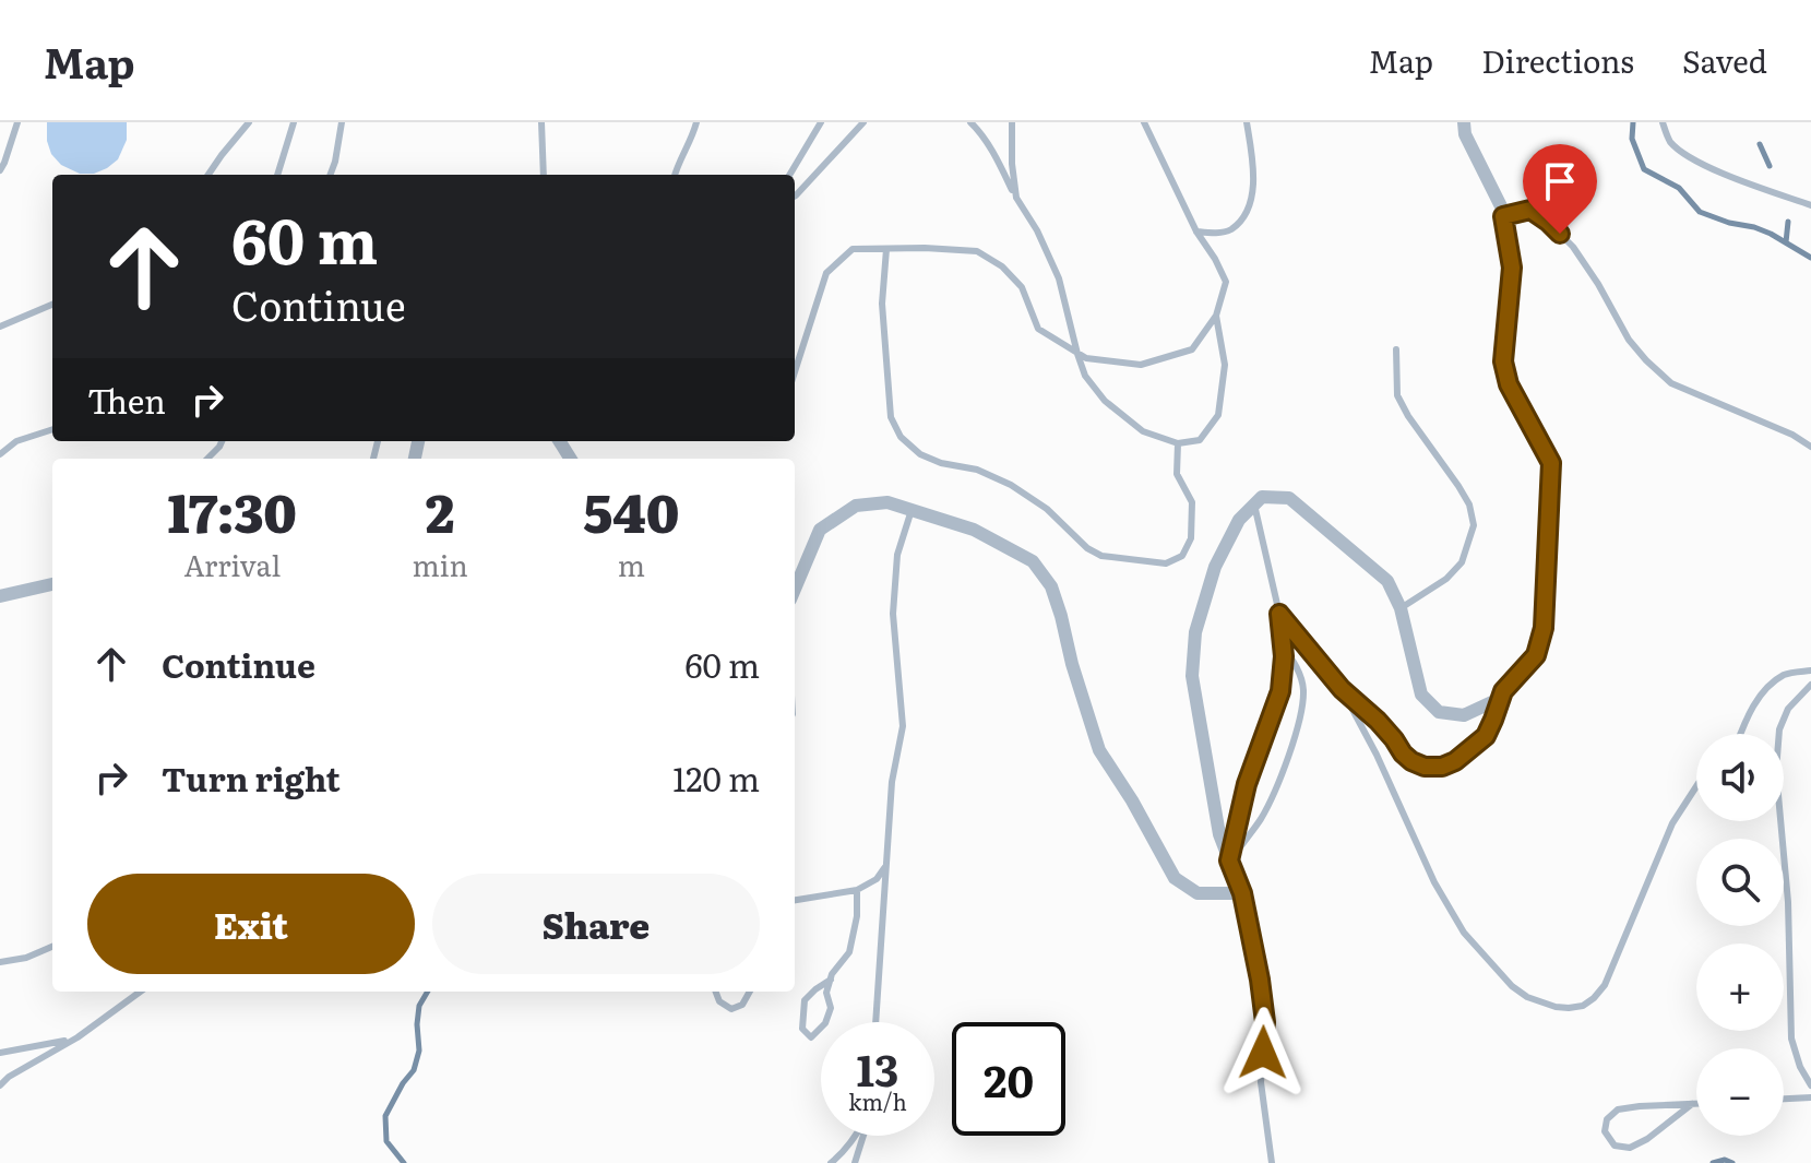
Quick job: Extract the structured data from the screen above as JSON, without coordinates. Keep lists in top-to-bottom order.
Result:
{
  "page": {
    "header": "Map",
    "nav": ["Map", "Directions", "Saved"],
    "turn": ["60 m", "Continue"],
    "then": "Then",
    "eta": [
      "17:30",
      "Arrival",
      "2",
      "min",
      "540",
      "m"
    ],
    "list": [
      {
        "name": "Continue",
        "value": "60 m"
      },
      {
        "name": "Turn right",
        "value": "120 m"
      }
    ],
    "map_buttons": ["+", "−"],
    "buttons": ["Exit", "Share"],
    "speed": "13 km/h",
    "limit": "20"
  }
}
